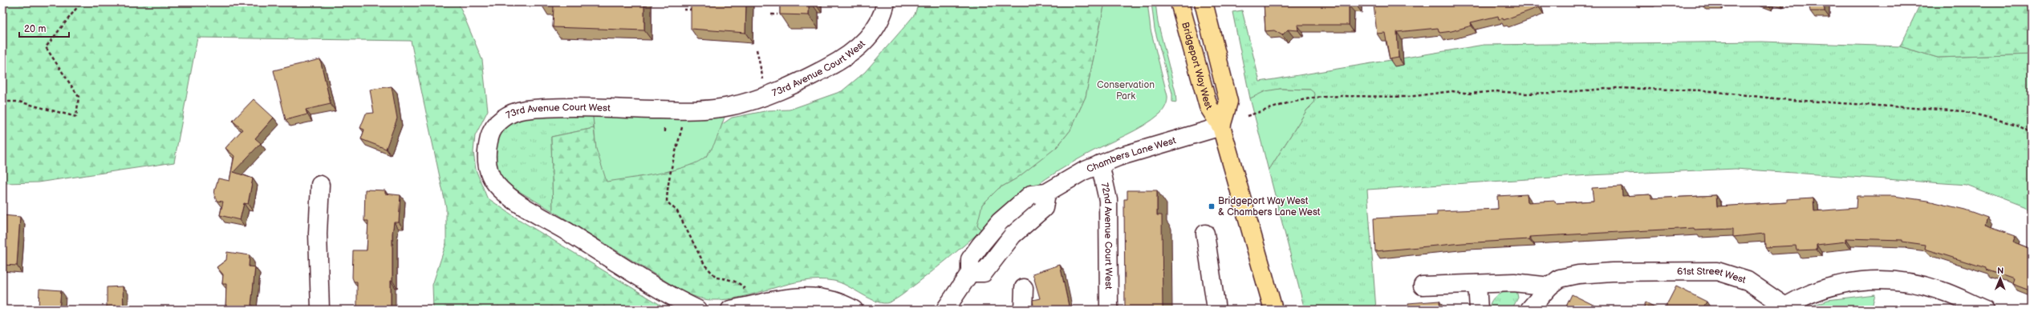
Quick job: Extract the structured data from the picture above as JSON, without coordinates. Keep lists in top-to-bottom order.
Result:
{
  "streets": {
    "main road": ["Bridgeport Way West"],
    "street": [
      "73rd Avenue Court West",
      "Chambers Lane West",
      "72nd Avenue Court West",
      "61st Street West"
    ]
  },
  "crossings": [
    ["Bridgeport Way West", "Chambers Lane West"],
    ["Chambers Lane West", "72nd Avenue Court West"]
  ],
  "parks": ["Conservation Park"],
  "places": {
    "transit": ["Bridgeport Way West & Chambers Lane West"]
  },
  "scale_bar": "20 m",
  "north": "top"
}
